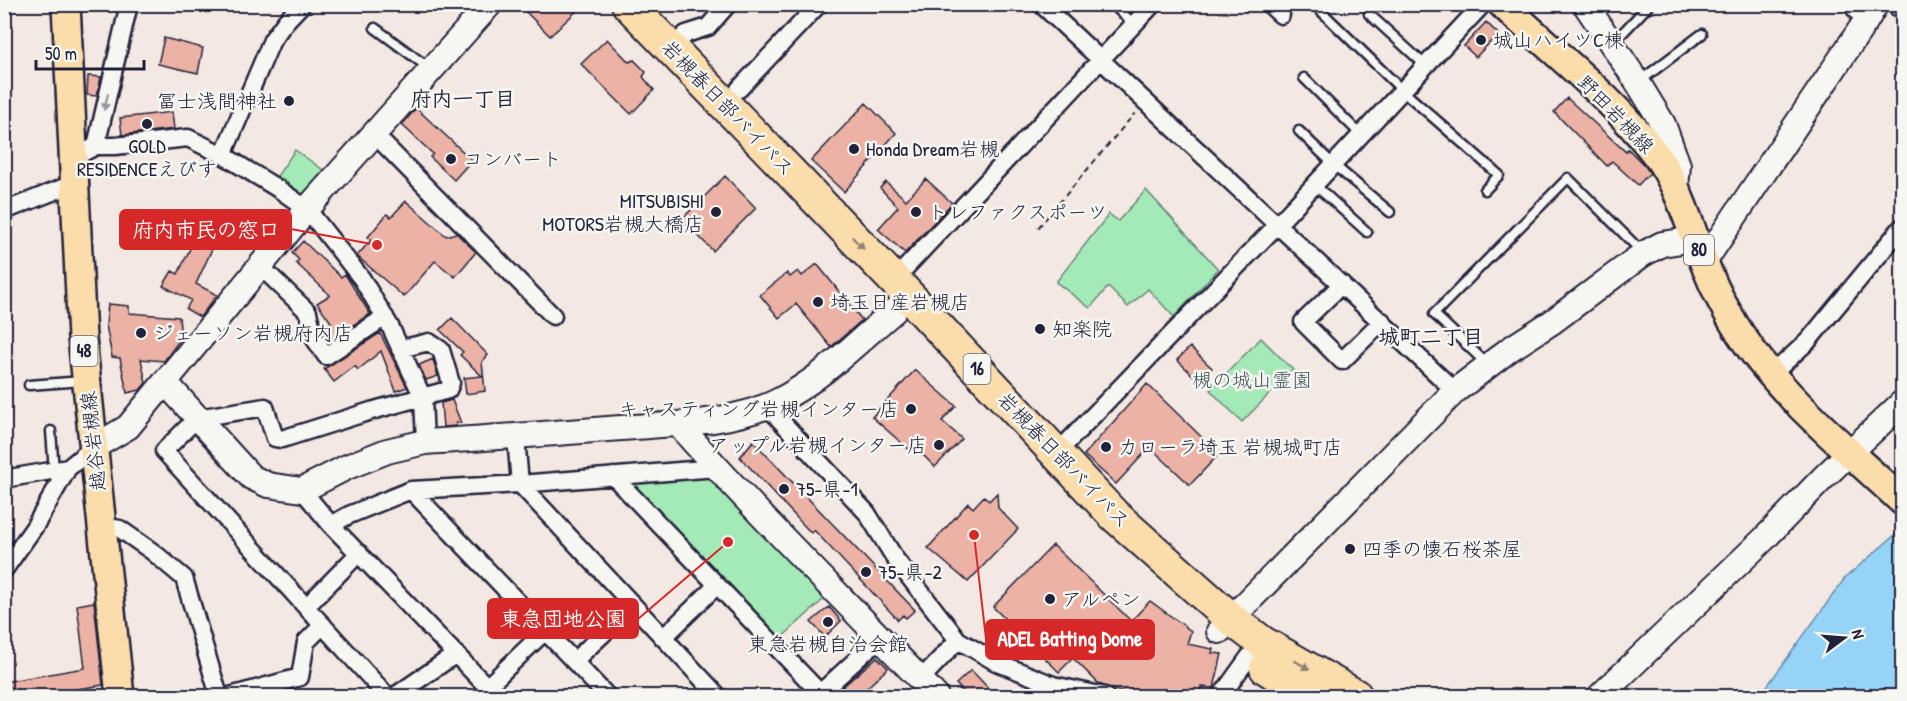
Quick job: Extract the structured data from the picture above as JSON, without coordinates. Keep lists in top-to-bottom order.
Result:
{
  "streets": {
    "highway": ["岩槻春日部バイパス", "16"],
    "main road": [
      "野田岩槻線",
      "80",
      "48",
      "越谷岩槻線"
    ]
  },
  "districts": ["府内一丁目", "城町二丁目"],
  "parks": ["槻の城山霊園"],
  "places": [
    "城山ハイツC棟",
    "冨士浅間神社",
    "GOLD RESIDENCEえびす",
    "Honda Dream岩槻",
    "コンバート",
    "MITSUBISHI MOTORS岩槻大橋店",
    "トレファクスポーツ",
    "府内市民の窓口",
    "埼玉日産岩槻店",
    "知楽院",
    "ジェーソン岩槻府内店",
    "キャスティング岩槻インター店",
    "アップル岩槻インター店",
    "カローラ埼玉 岩槻城町店",
    "75-県-1",
    "ADEL Batting Dome",
    "東急団地公園",
    "四季の懐石桜茶屋",
    "75-県-2",
    "アルペン",
    "東急岩槻自治会館"
  ],
  "scale_bar": "50 m",
  "north": "right"
}
